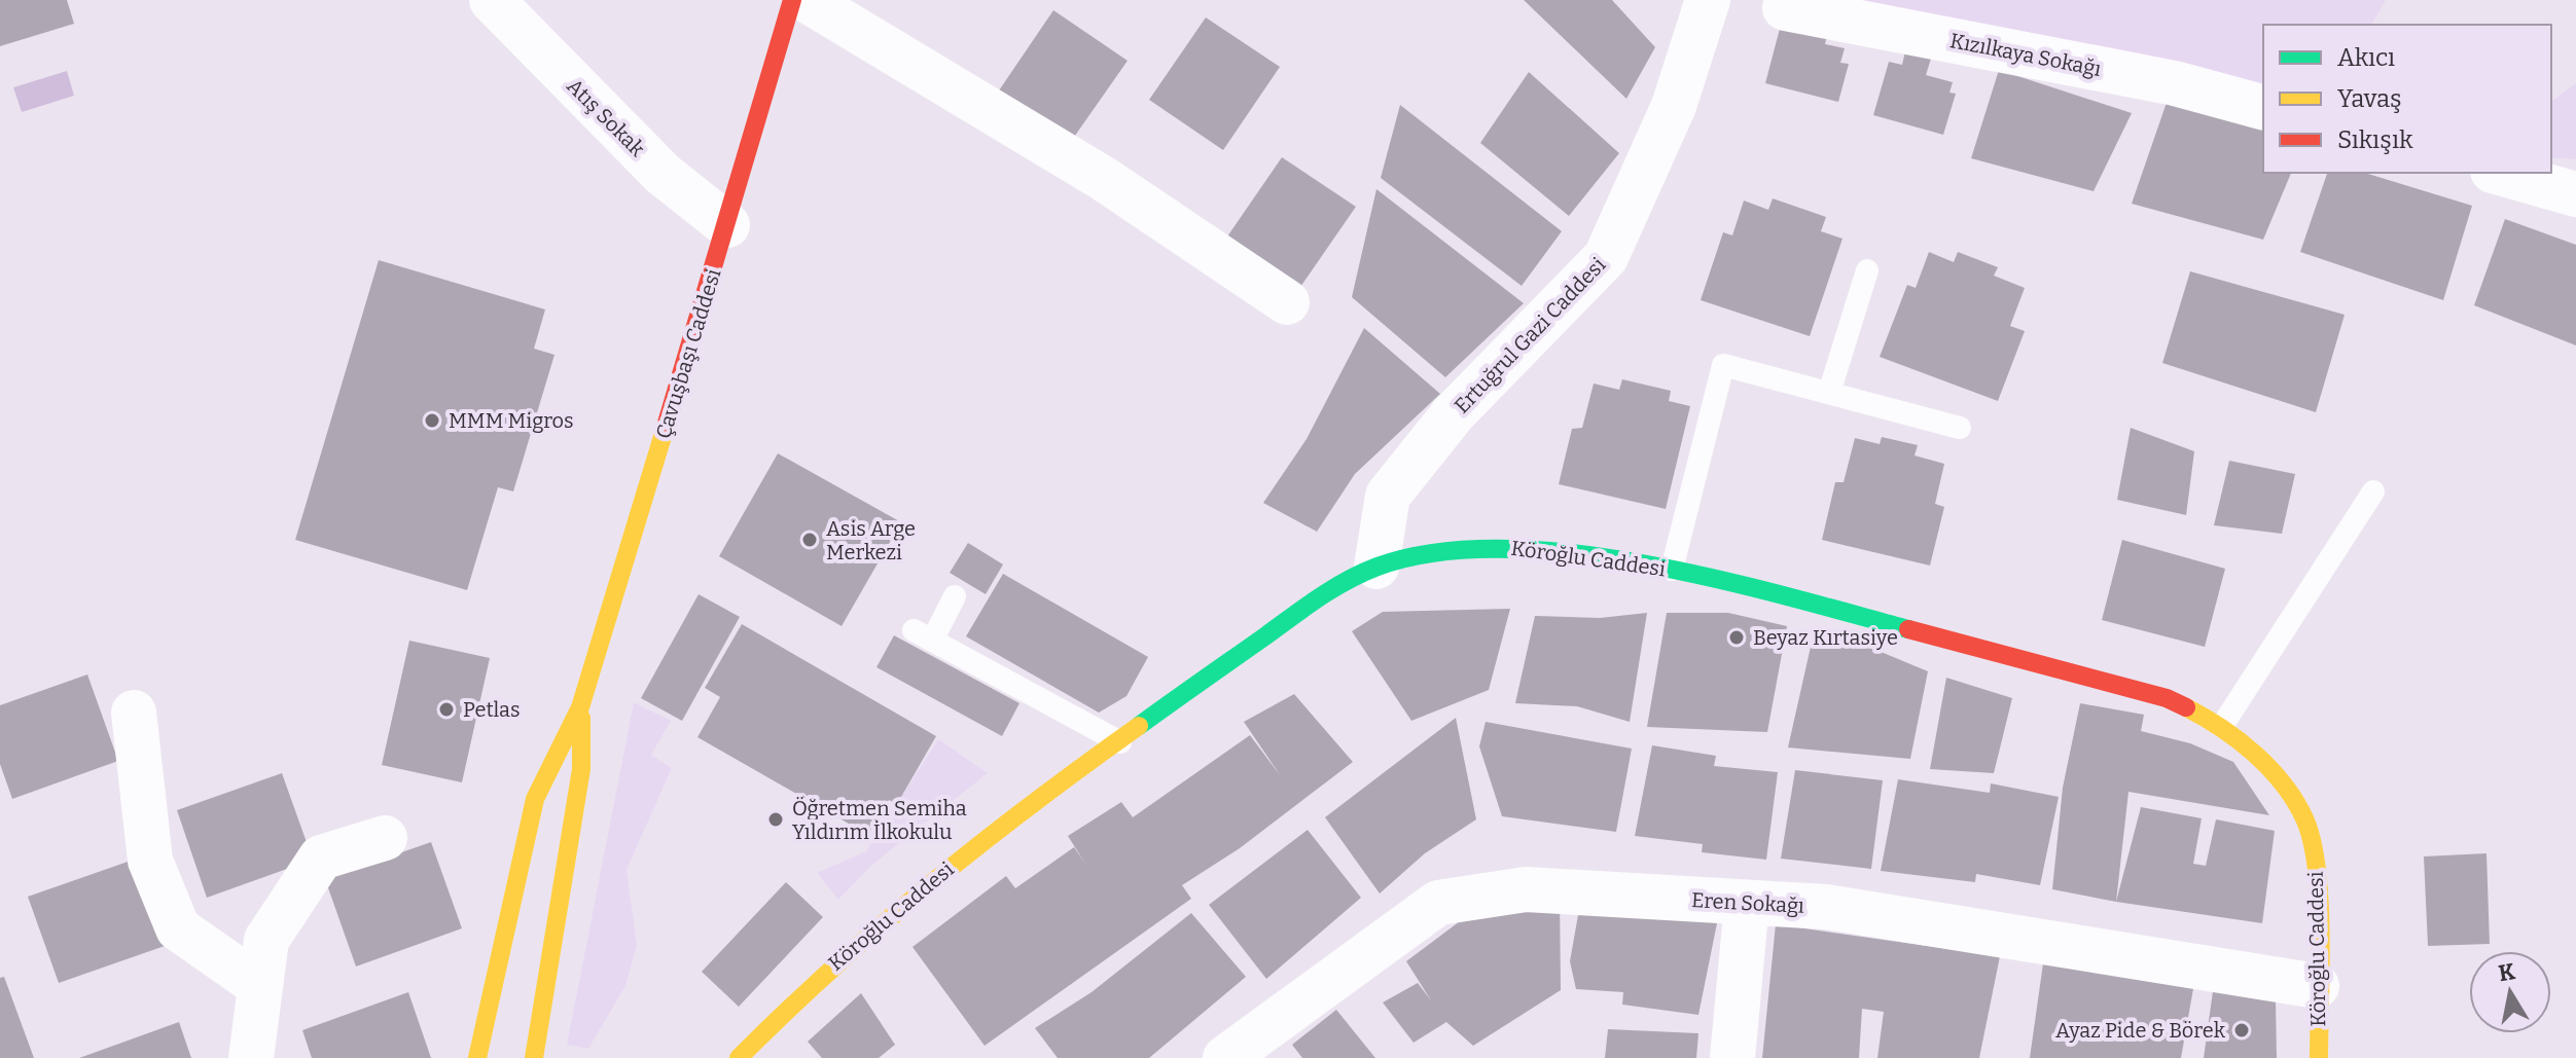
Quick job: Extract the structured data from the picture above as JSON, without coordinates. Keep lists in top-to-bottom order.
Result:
{
  "streets": {
    "street": [
      "Kızılkaya Sokağı",
      "Atış Sokak",
      "Ertuğrul Gazi Caddesi",
      "Çavuşbaşı Caddesi",
      "Köroğlu Caddesi",
      "Eren Sokağı"
    ]
  },
  "crossings": [
    ["Atış Sokak", "Çavuşbaşı Caddesi"],
    ["Ertuğrul Gazi Caddesi", "Köroğlu Caddesi"],
    ["Köroğlu Caddesi", "Eren Sokağı"]
  ],
  "places": [
    "MMM Migros",
    "Asis Arge Merkezi",
    "Beyaz Kırtasiye",
    "Petlas",
    "Öğretmen Semiha Yıldırım İlkokulu",
    "Ayaz Pide & Börek"
  ],
  "legend": ["Akıcı", "Yavaş", "Sıkışık"],
  "north": "top"
}
